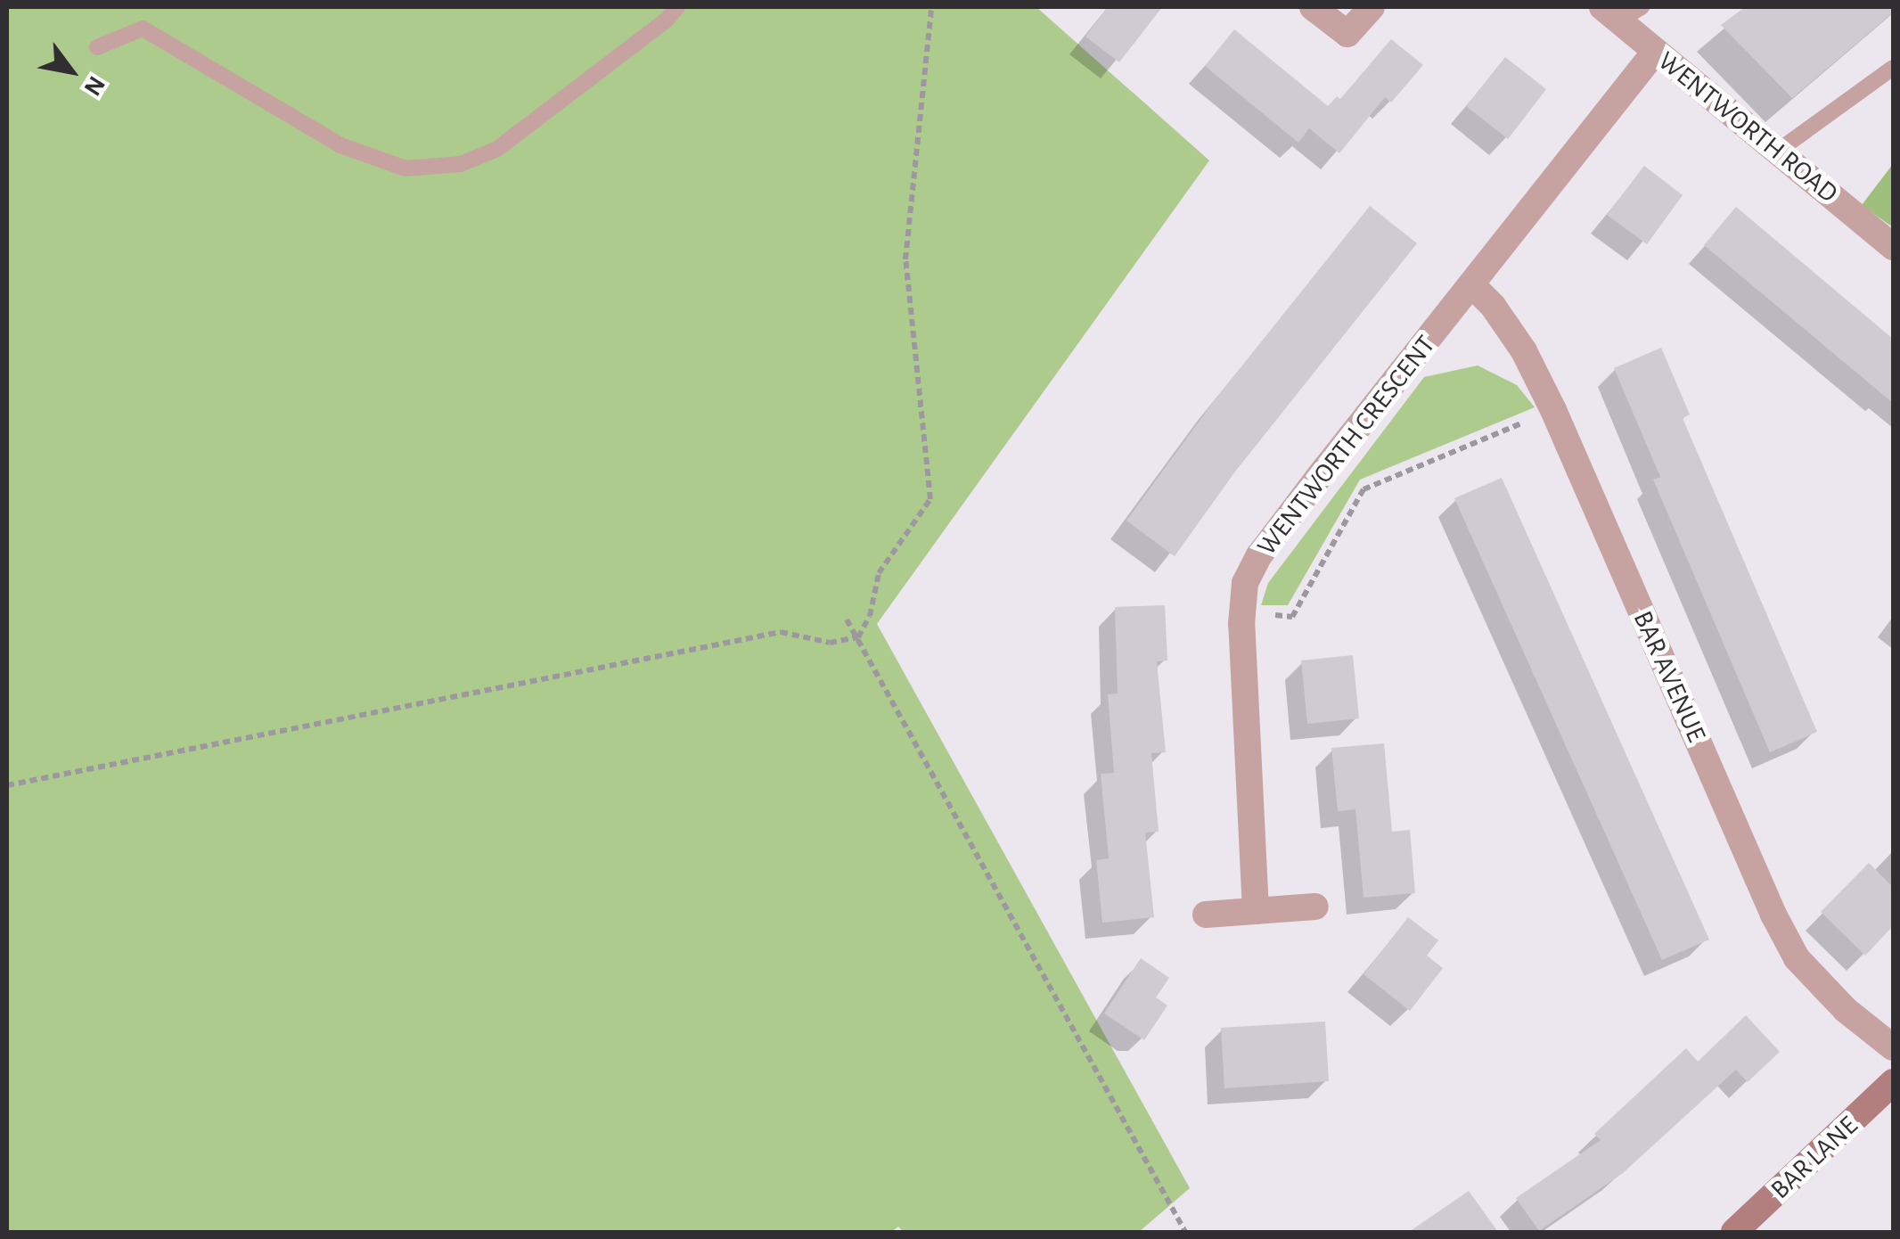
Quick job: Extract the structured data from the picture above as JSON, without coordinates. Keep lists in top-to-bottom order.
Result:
{
  "streets": {
    "main road": ["BAR LANE"],
    "street": ["WENTWORTH ROAD", "WENTWORTH CRESCENT", "BAR AVENUE"]
  },
  "crossings": [
    ["WENTWORTH ROAD", "WENTWORTH CRESCENT"],
    ["WENTWORTH CRESCENT", "BAR AVENUE"]
  ],
  "north": "bottom right"
}
